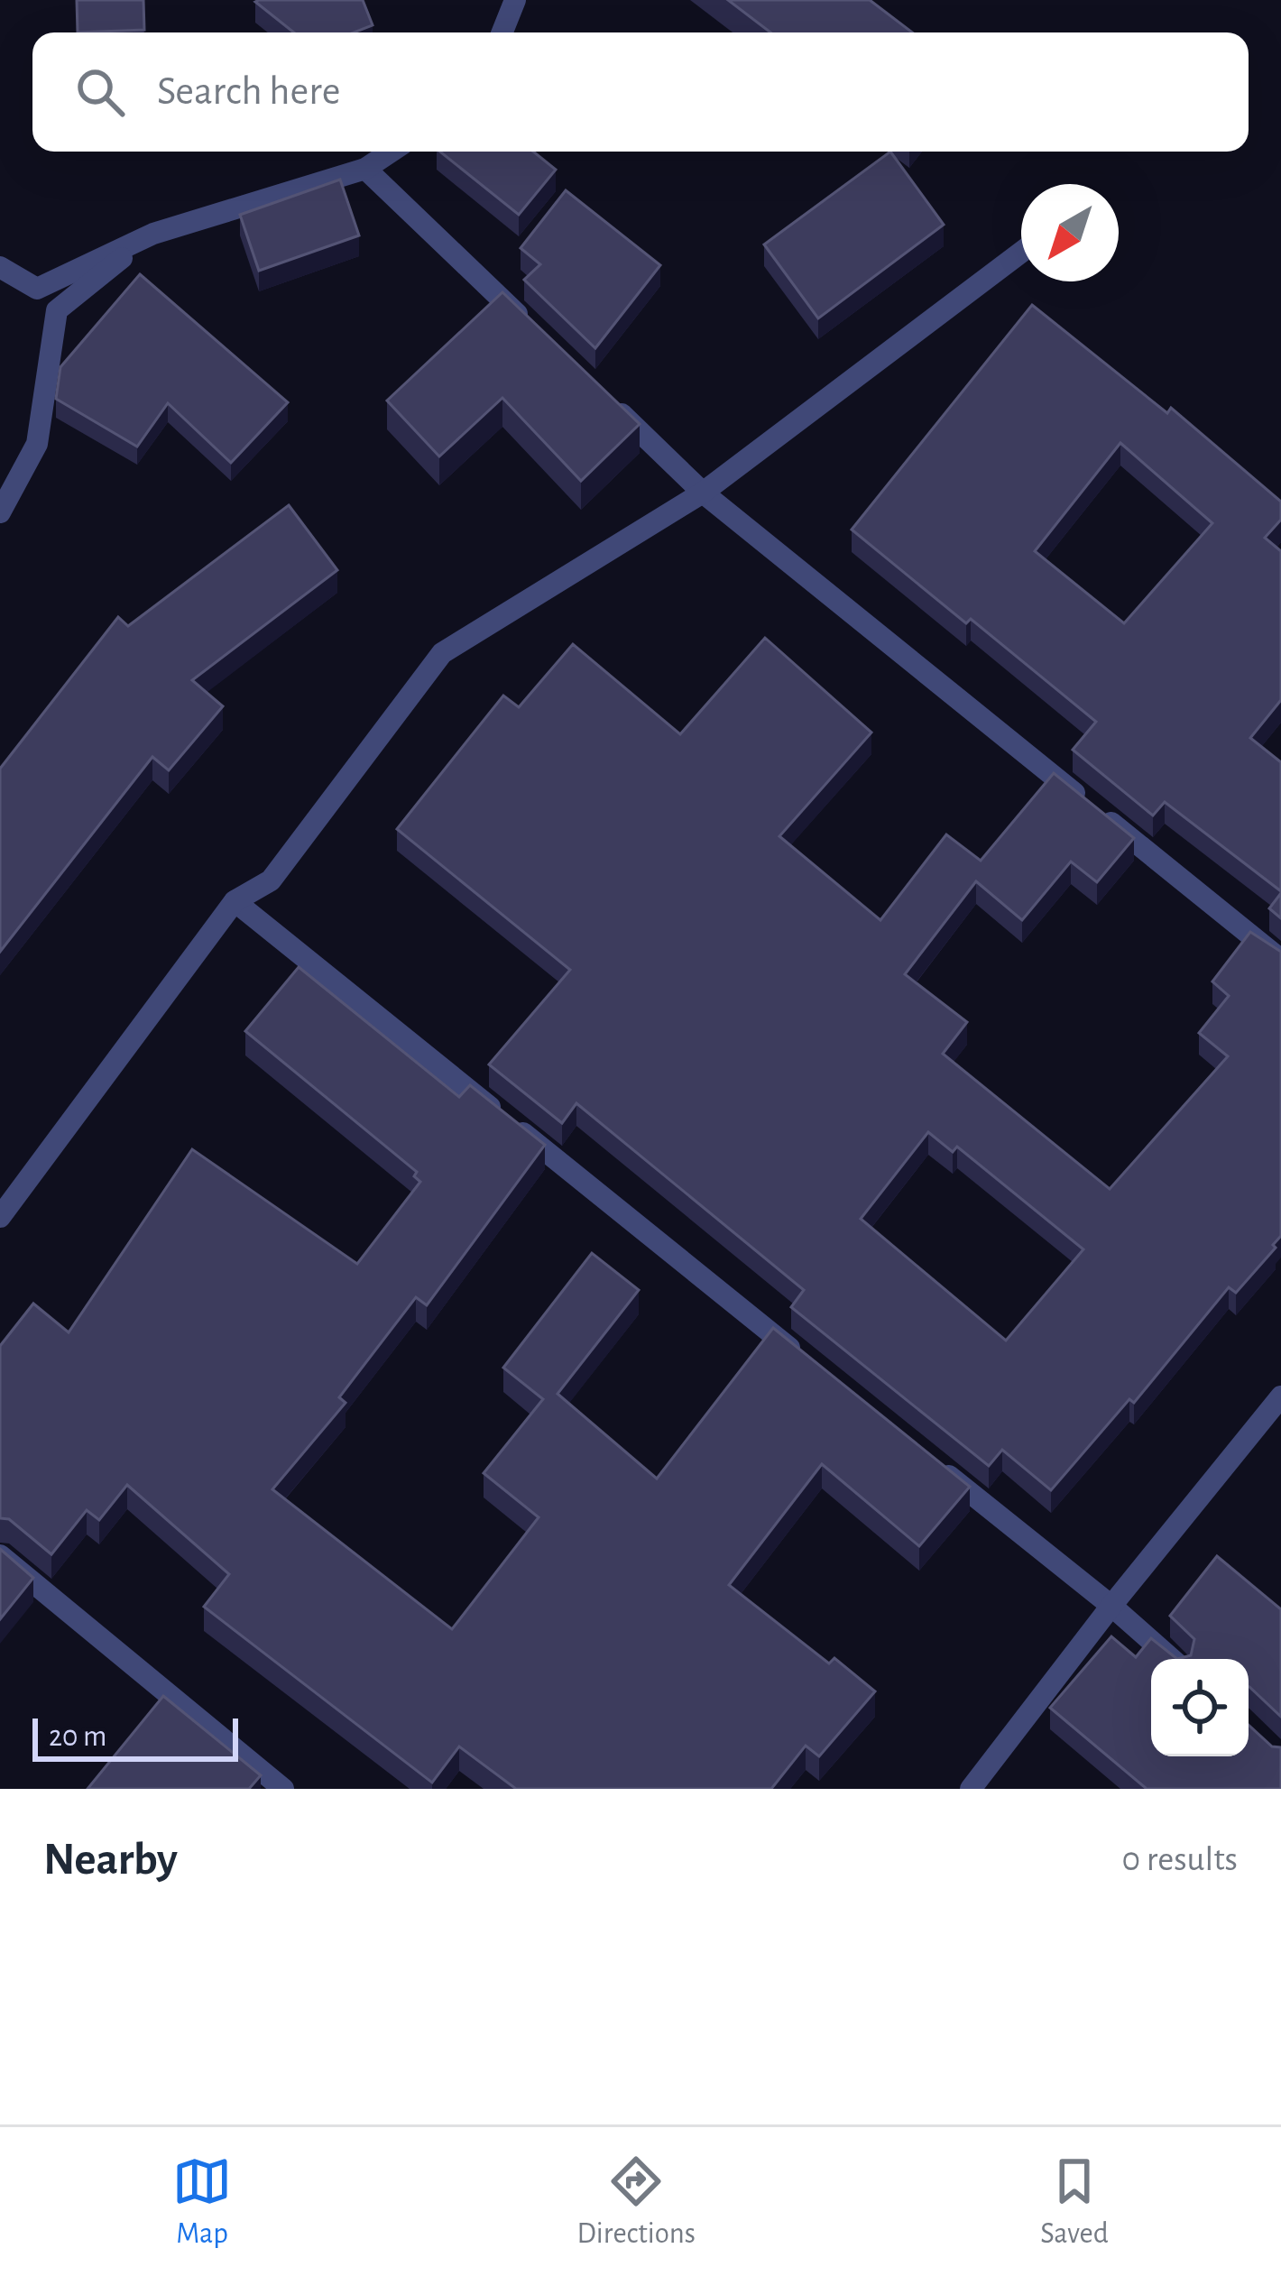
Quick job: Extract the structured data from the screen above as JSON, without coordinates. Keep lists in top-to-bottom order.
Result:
{
  "scale_bar": "20 m",
  "north": "bottom left",
  "page": {
    "search": "Search here",
    "scale": "20 m",
    "heading": ["Nearby", "0 results"],
    "nav": ["Map", "Directions", "Saved"]
  }
}
